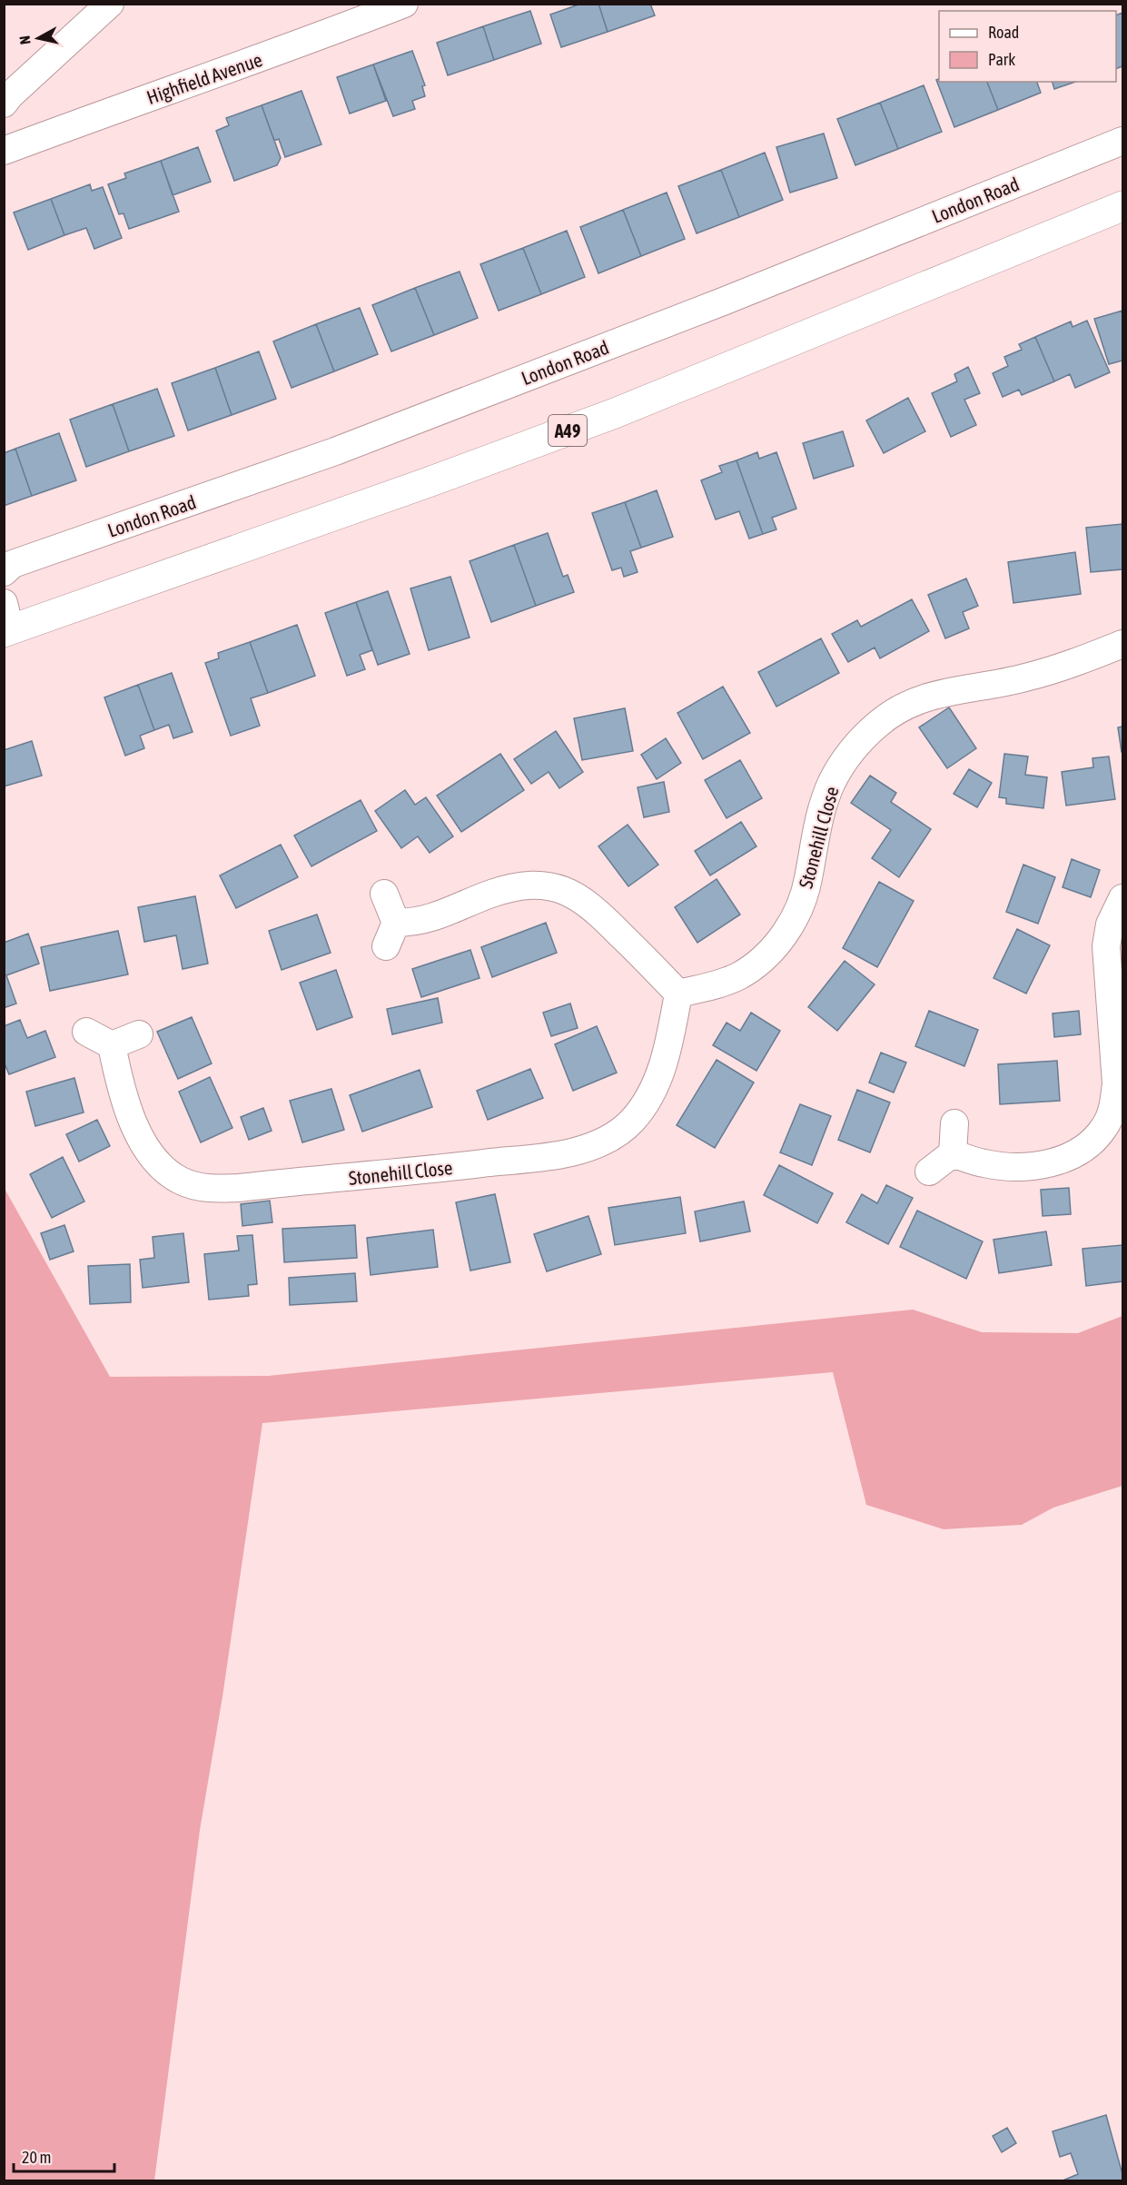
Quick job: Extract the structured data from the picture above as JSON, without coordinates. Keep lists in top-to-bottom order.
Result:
{
  "streets": {
    "highway": ["A49"],
    "street": ["Highfield Avenue", "London Road", "Stonehill Close"]
  },
  "legend": ["Road", "Park"],
  "scale_bar": "20 m",
  "north": "left"
}
